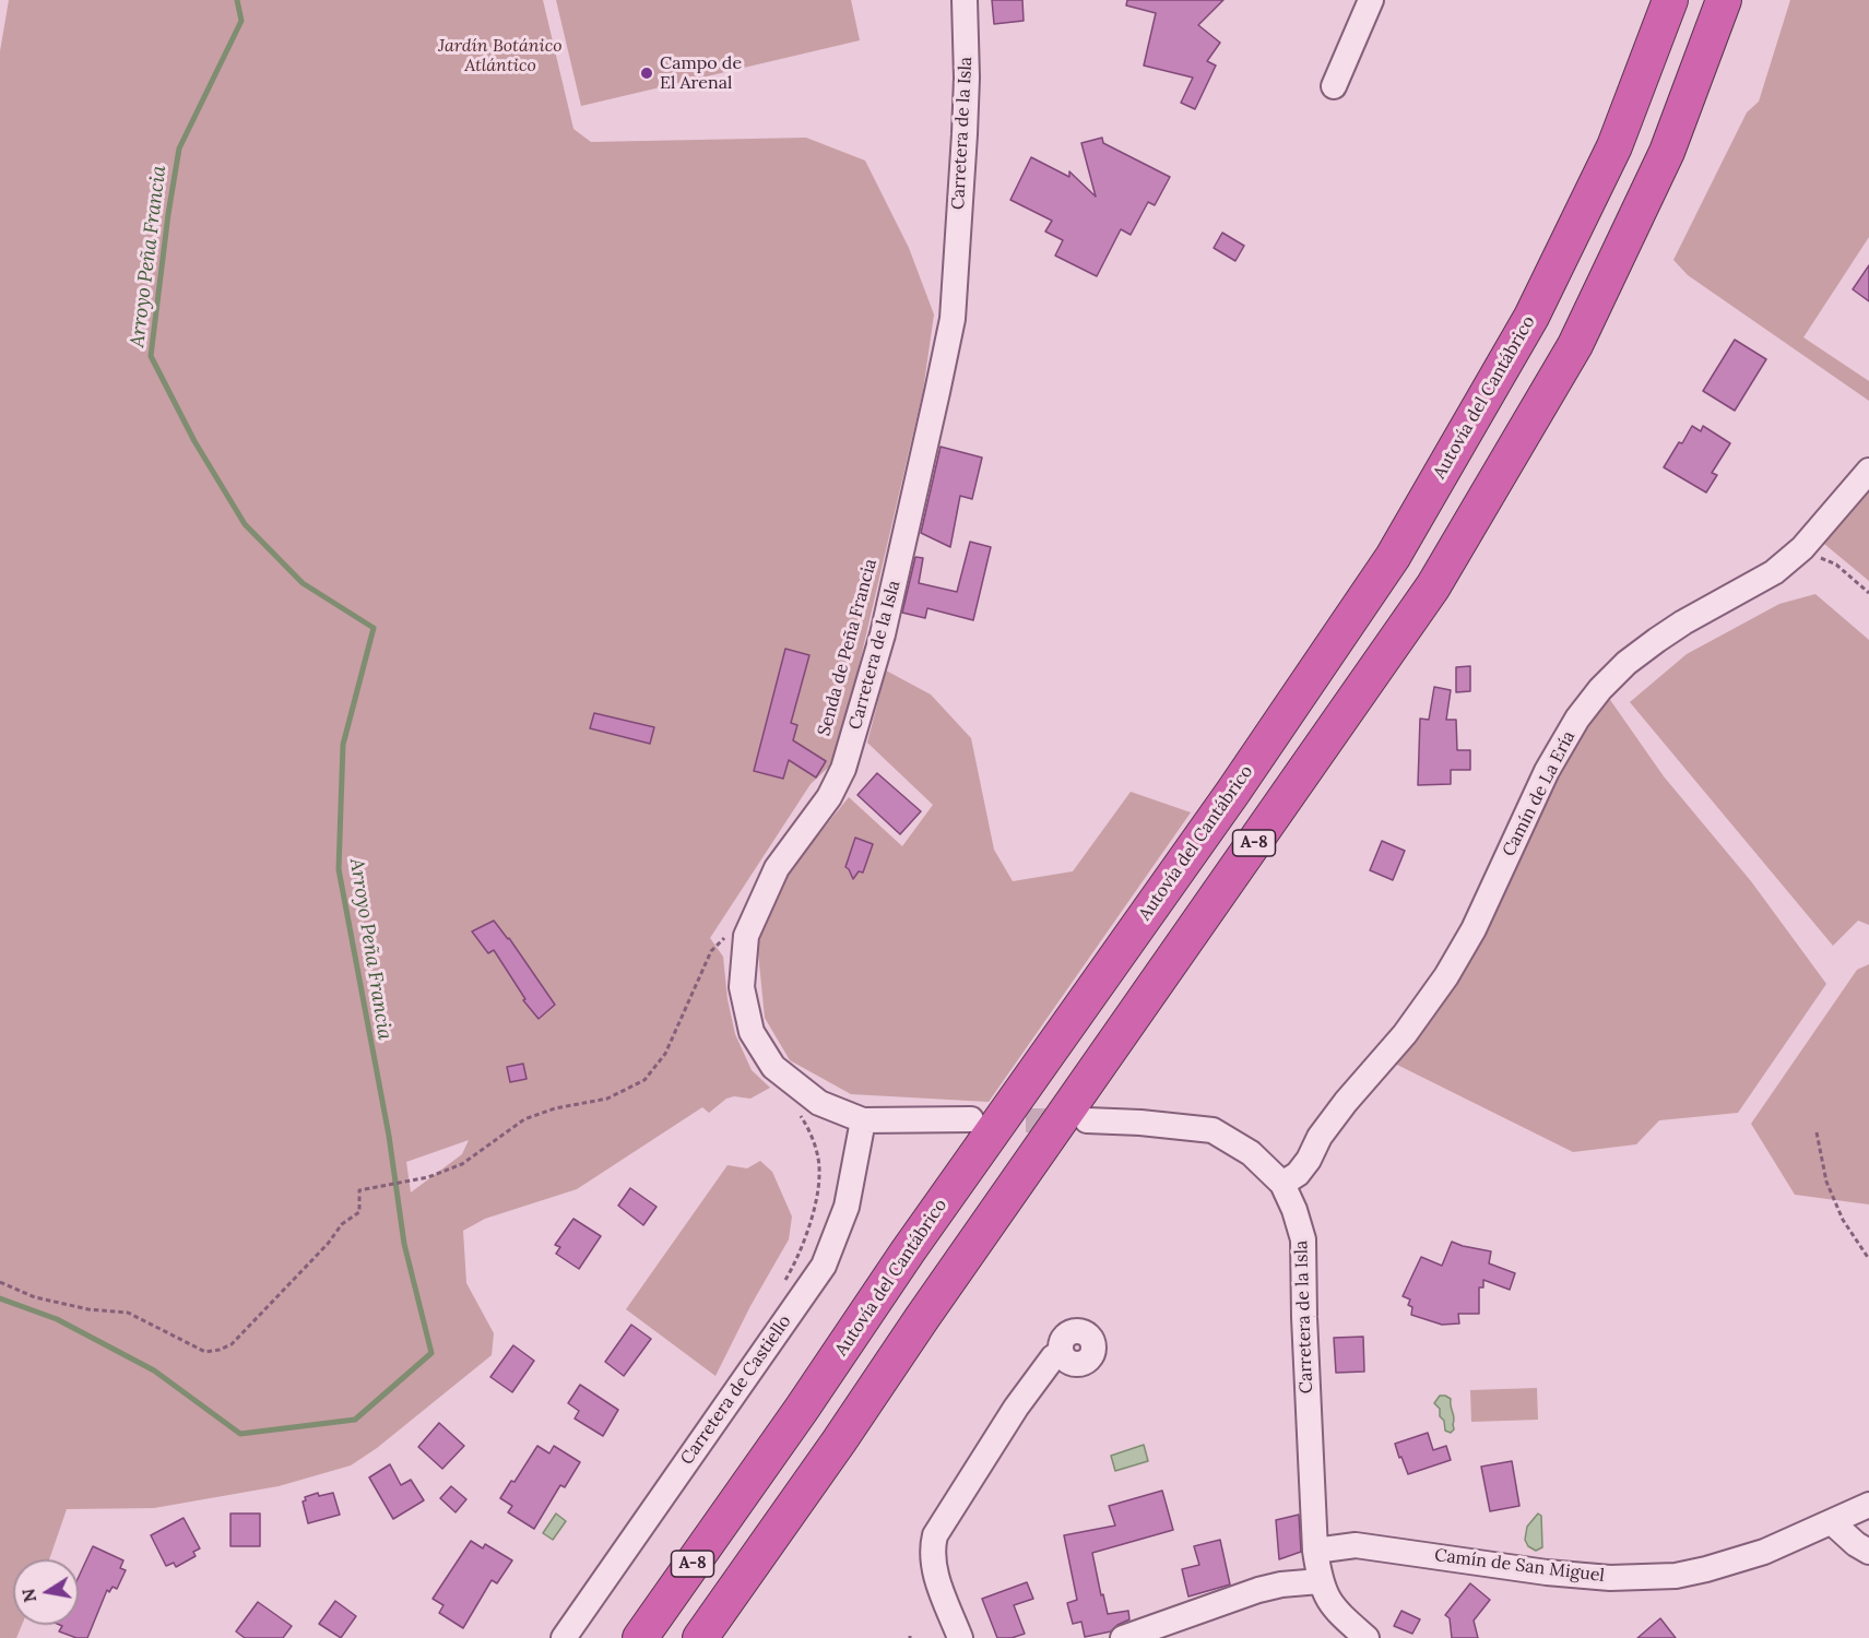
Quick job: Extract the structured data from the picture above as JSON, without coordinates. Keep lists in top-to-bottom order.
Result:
{
  "streets": {
    "highway": ["Autovía del Cantábrico", "A-8"],
    "street": [
      "Carretera de la Isla",
      "Camín de La Ería",
      "Carretera de Castiello",
      "Camín de San Miguel"
    ]
  },
  "crossings": [
    ["Carretera de la Isla", "Camín de La Ería"],
    ["Carretera de la Isla", "Carretera de Castiello"],
    ["Carretera de la Isla", "Camín de San Miguel"]
  ],
  "water": ["Arroyo Peña Francia"],
  "parks": ["Jardín Botánico Atlántico"],
  "places": ["Campo de El Arenal"],
  "north": "left"
}
